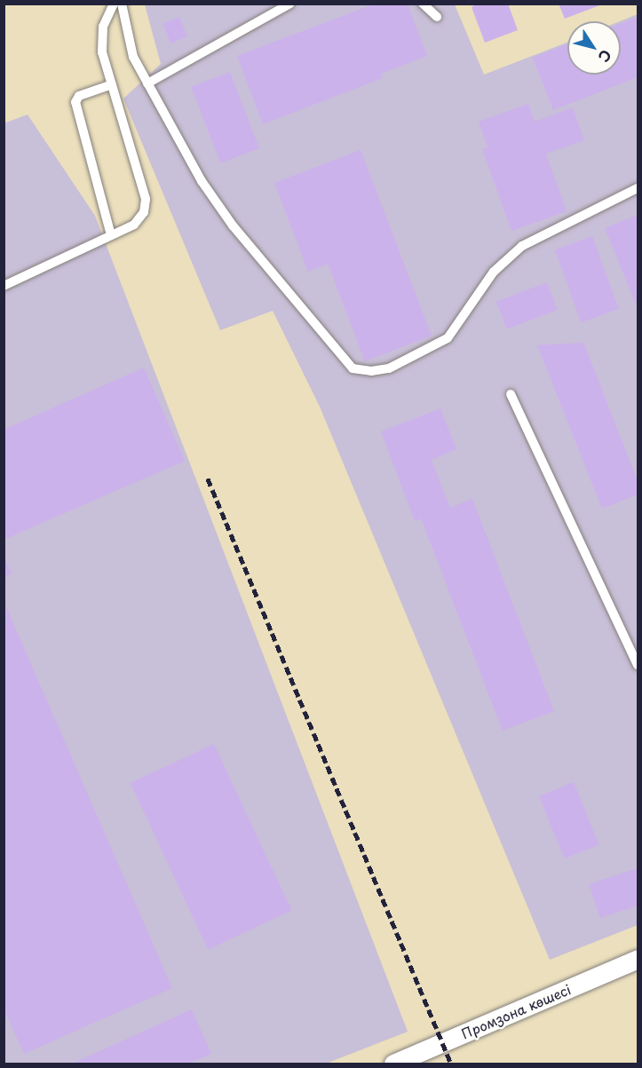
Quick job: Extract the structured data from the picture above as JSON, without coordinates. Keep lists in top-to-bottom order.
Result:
{
  "streets": {
    "street": ["Промзона көшесі"]
  },
  "north": "bottom right"
}
